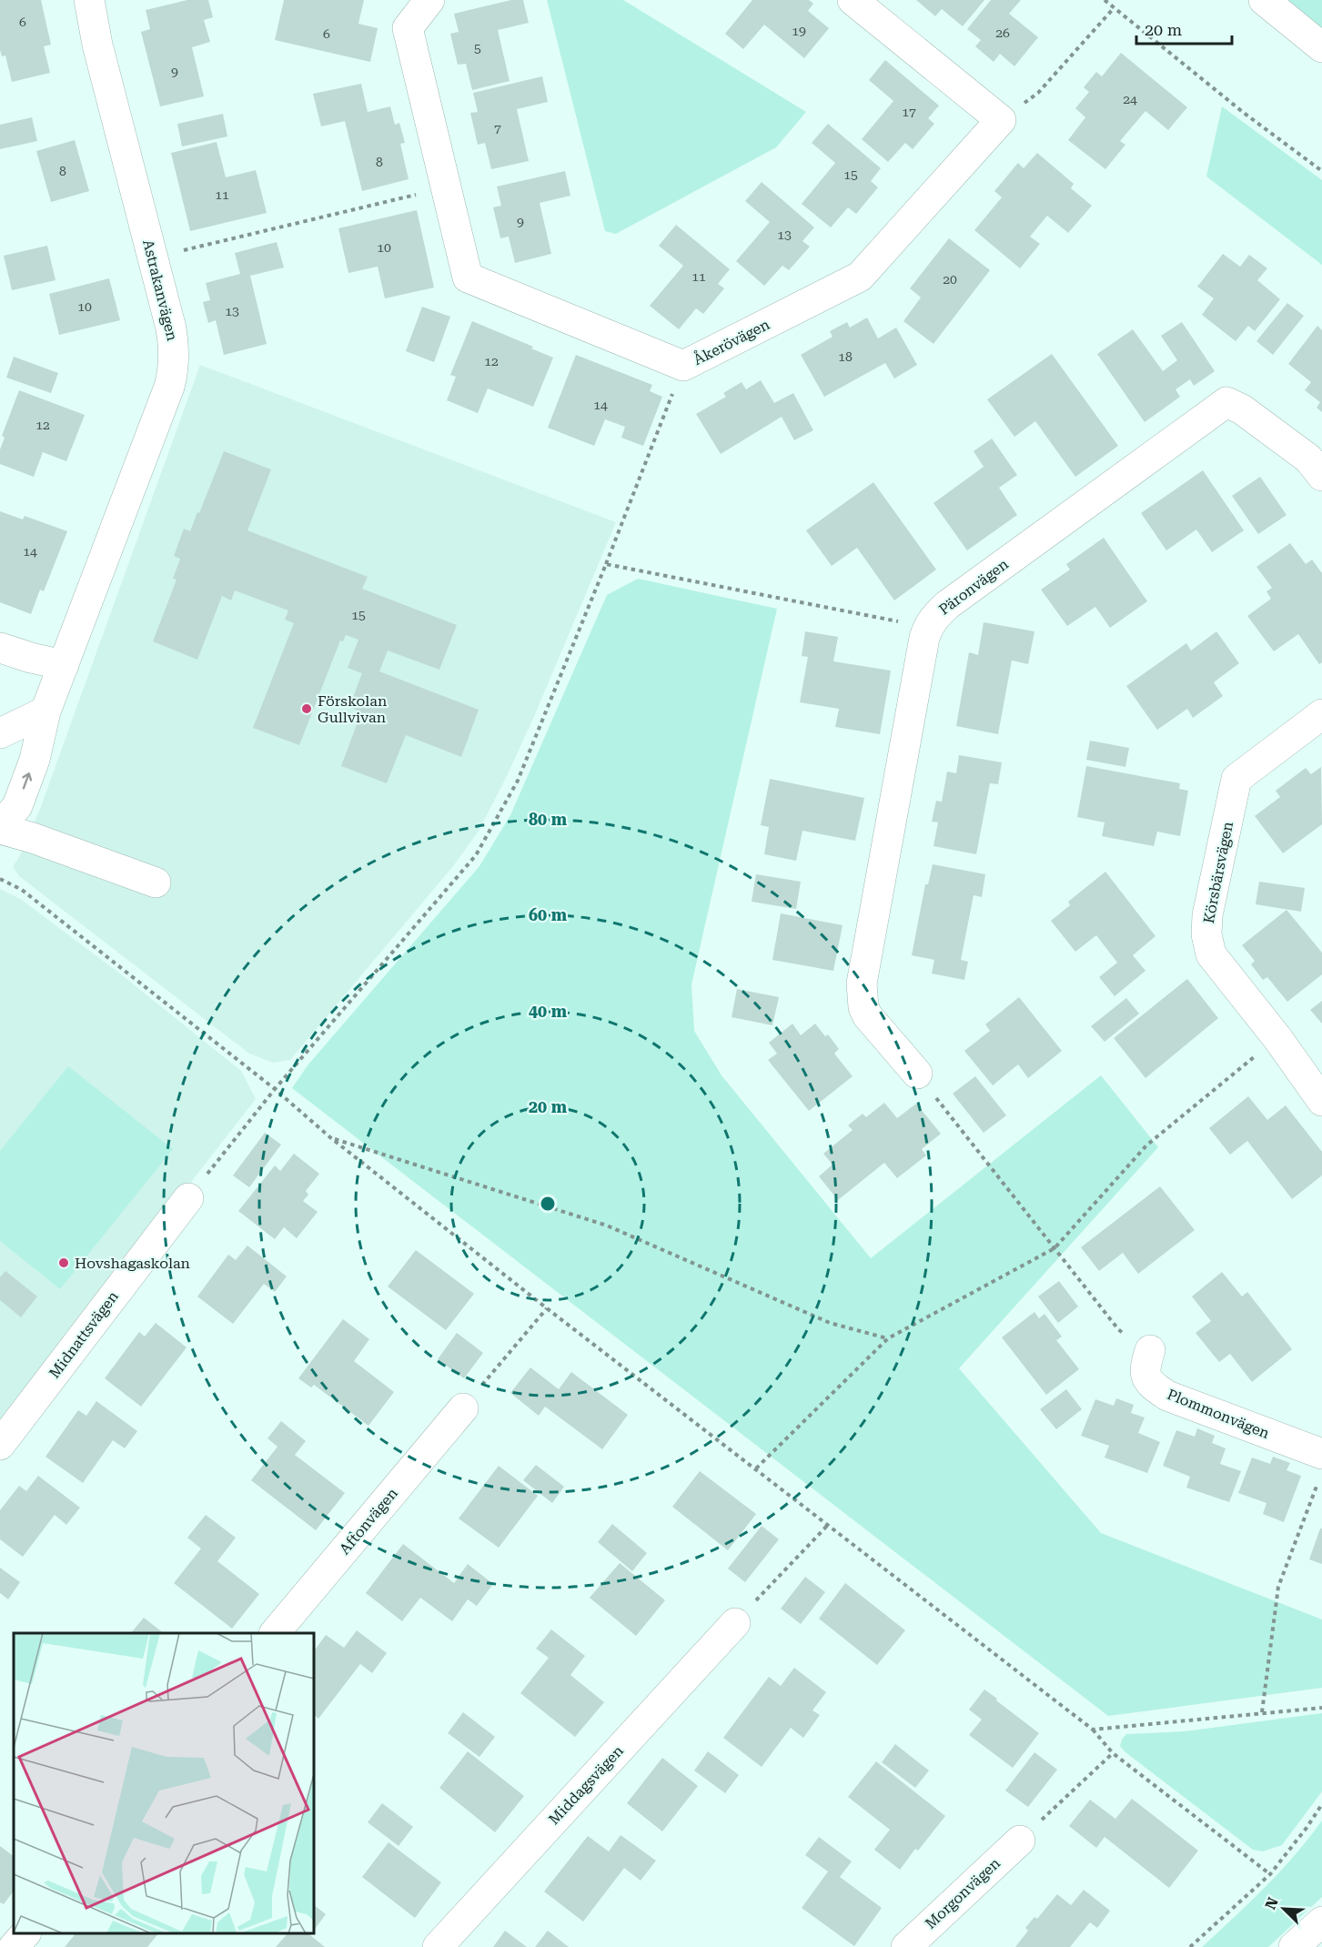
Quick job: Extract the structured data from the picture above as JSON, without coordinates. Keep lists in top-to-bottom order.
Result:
{
  "streets": {
    "street": [
      "Astrakanvägen",
      "Åkerövägen",
      "Päronvägen",
      "Körsbärsvägen",
      "Midnattsvägen",
      "Plommonvägen",
      "Aftonvägen",
      "Middagsvägen",
      "Morgonvägen"
    ]
  },
  "places": ["Förskolan Gullvivan", "Hovshagaskolan"],
  "house_numbers": [
    "6",
    "19",
    "26",
    "6",
    "5",
    "9",
    "24",
    "17",
    "7",
    "8",
    "8",
    "15",
    "11",
    "9",
    "13",
    "10",
    "11",
    "20",
    "10",
    "13",
    "18",
    "12",
    "14",
    "12",
    "14",
    "15"
  ],
  "scale_bar": "20 m",
  "north": "top left",
  "rings": [
    "80 m",
    "60 m",
    "40 m",
    "20 m"
  ]
}
